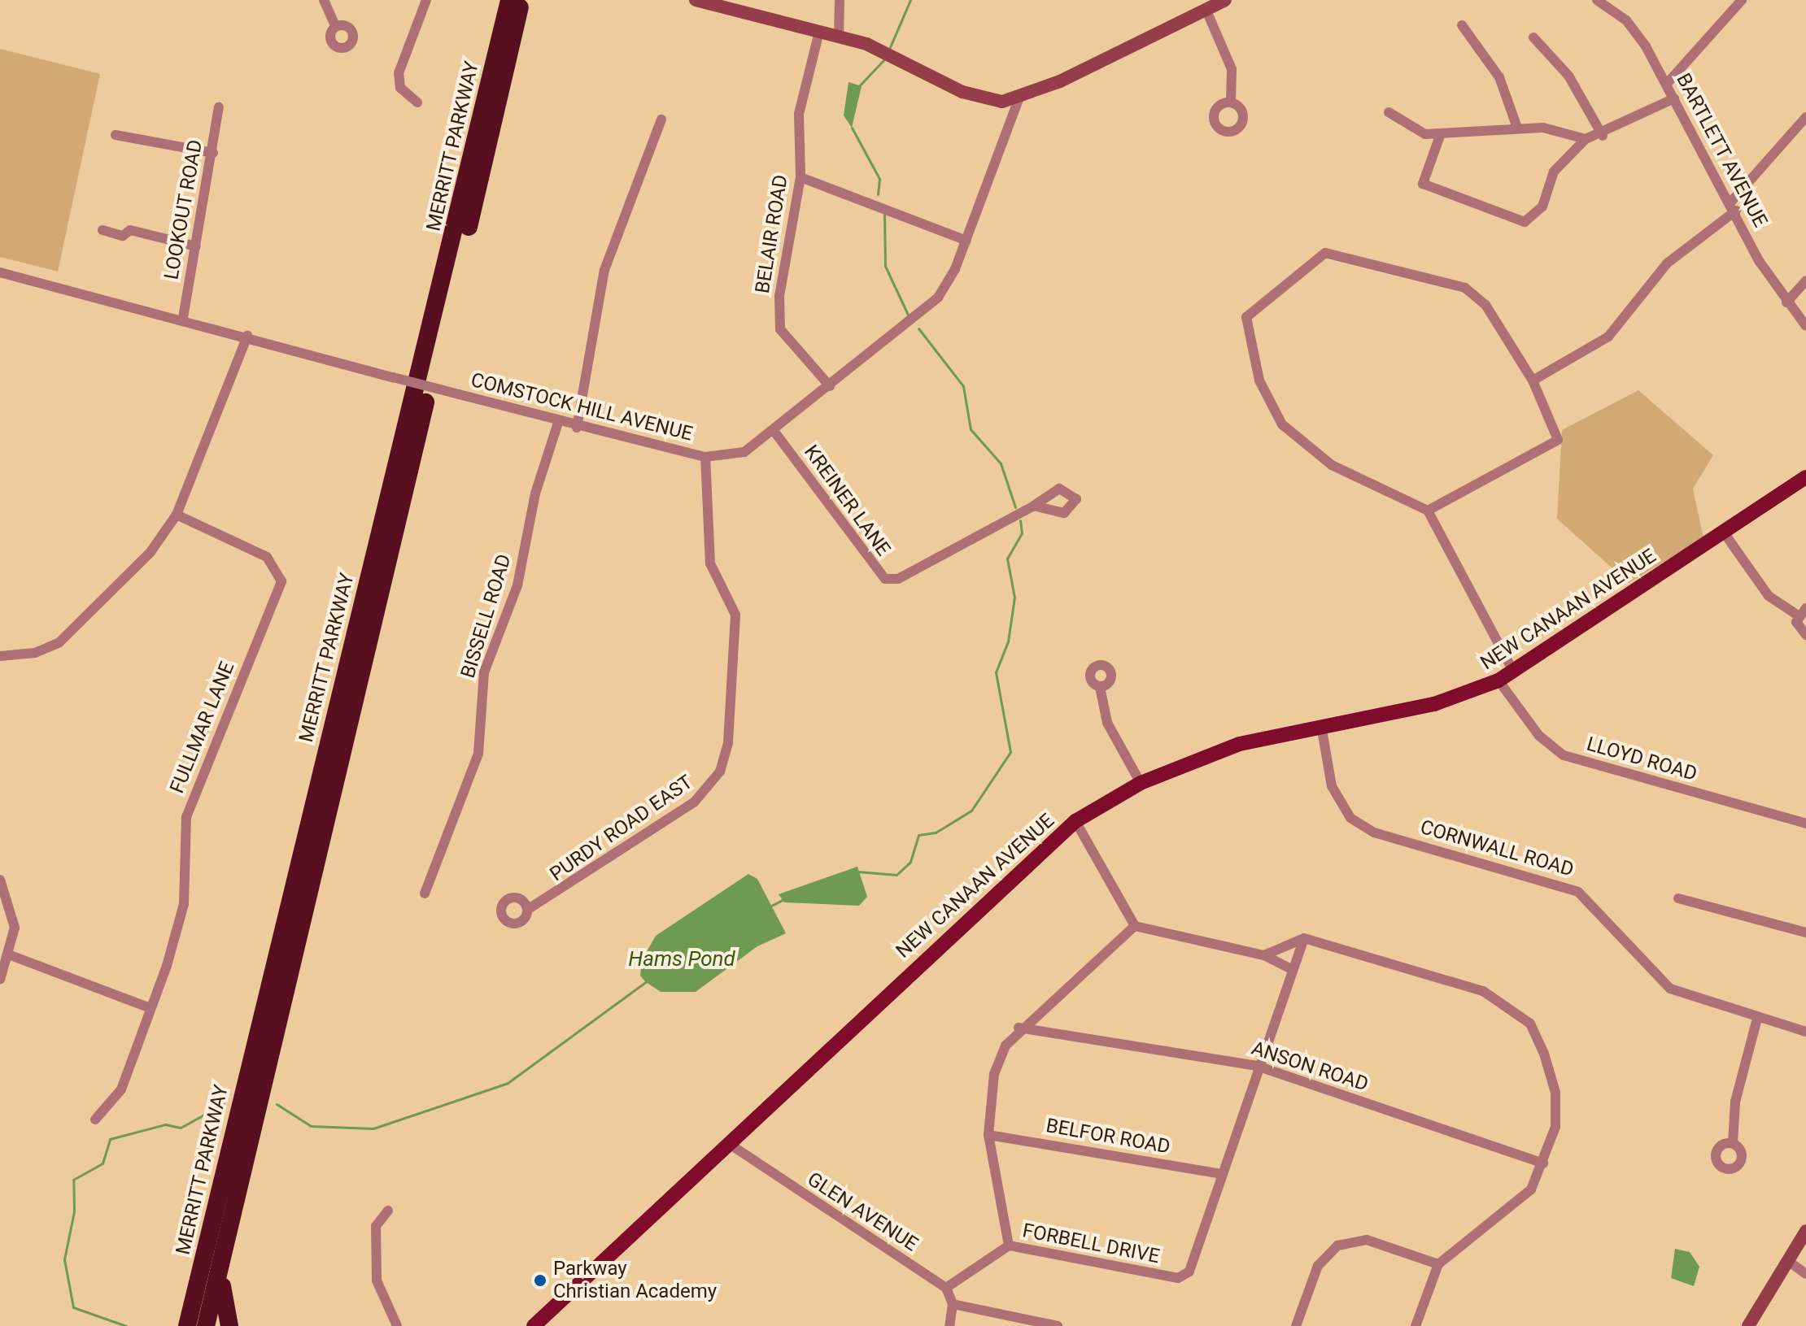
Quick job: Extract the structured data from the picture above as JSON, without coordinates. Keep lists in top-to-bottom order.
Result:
{
  "streets": {
    "highway": ["MERRITT PARKWAY"],
    "main road": ["NEW CANAAN AVENUE"],
    "street": [
      "BARTLETT AVENUE",
      "LOOKOUT ROAD",
      "BELAIR ROAD",
      "COMSTOCK HILL AVENUE",
      "KREINER LANE",
      "BISSELL ROAD",
      "FULLMAR LANE",
      "LLOYD ROAD",
      "PURDY ROAD EAST",
      "CORNWALL ROAD",
      "ANSON ROAD",
      "BELFOR ROAD",
      "GLEN AVENUE",
      "FORBELL DRIVE"
    ]
  },
  "crossings": [
    ["LOOKOUT ROAD", "COMSTOCK HILL AVENUE"],
    ["BELAIR ROAD", "COMSTOCK HILL AVENUE"],
    ["COMSTOCK HILL AVENUE", "KREINER LANE"],
    ["COMSTOCK HILL AVENUE", "BISSELL ROAD"],
    ["COMSTOCK HILL AVENUE", "PURDY ROAD EAST"],
    ["NEW CANAAN AVENUE", "LLOYD ROAD"],
    ["NEW CANAAN AVENUE", "CORNWALL ROAD"],
    ["NEW CANAAN AVENUE", "GLEN AVENUE"],
    ["ANSON ROAD", "FORBELL DRIVE"],
    ["BELFOR ROAD", "FORBELL DRIVE"]
  ],
  "water": ["Hams Pond"],
  "places": ["Parkway Christian Academy"]
}
